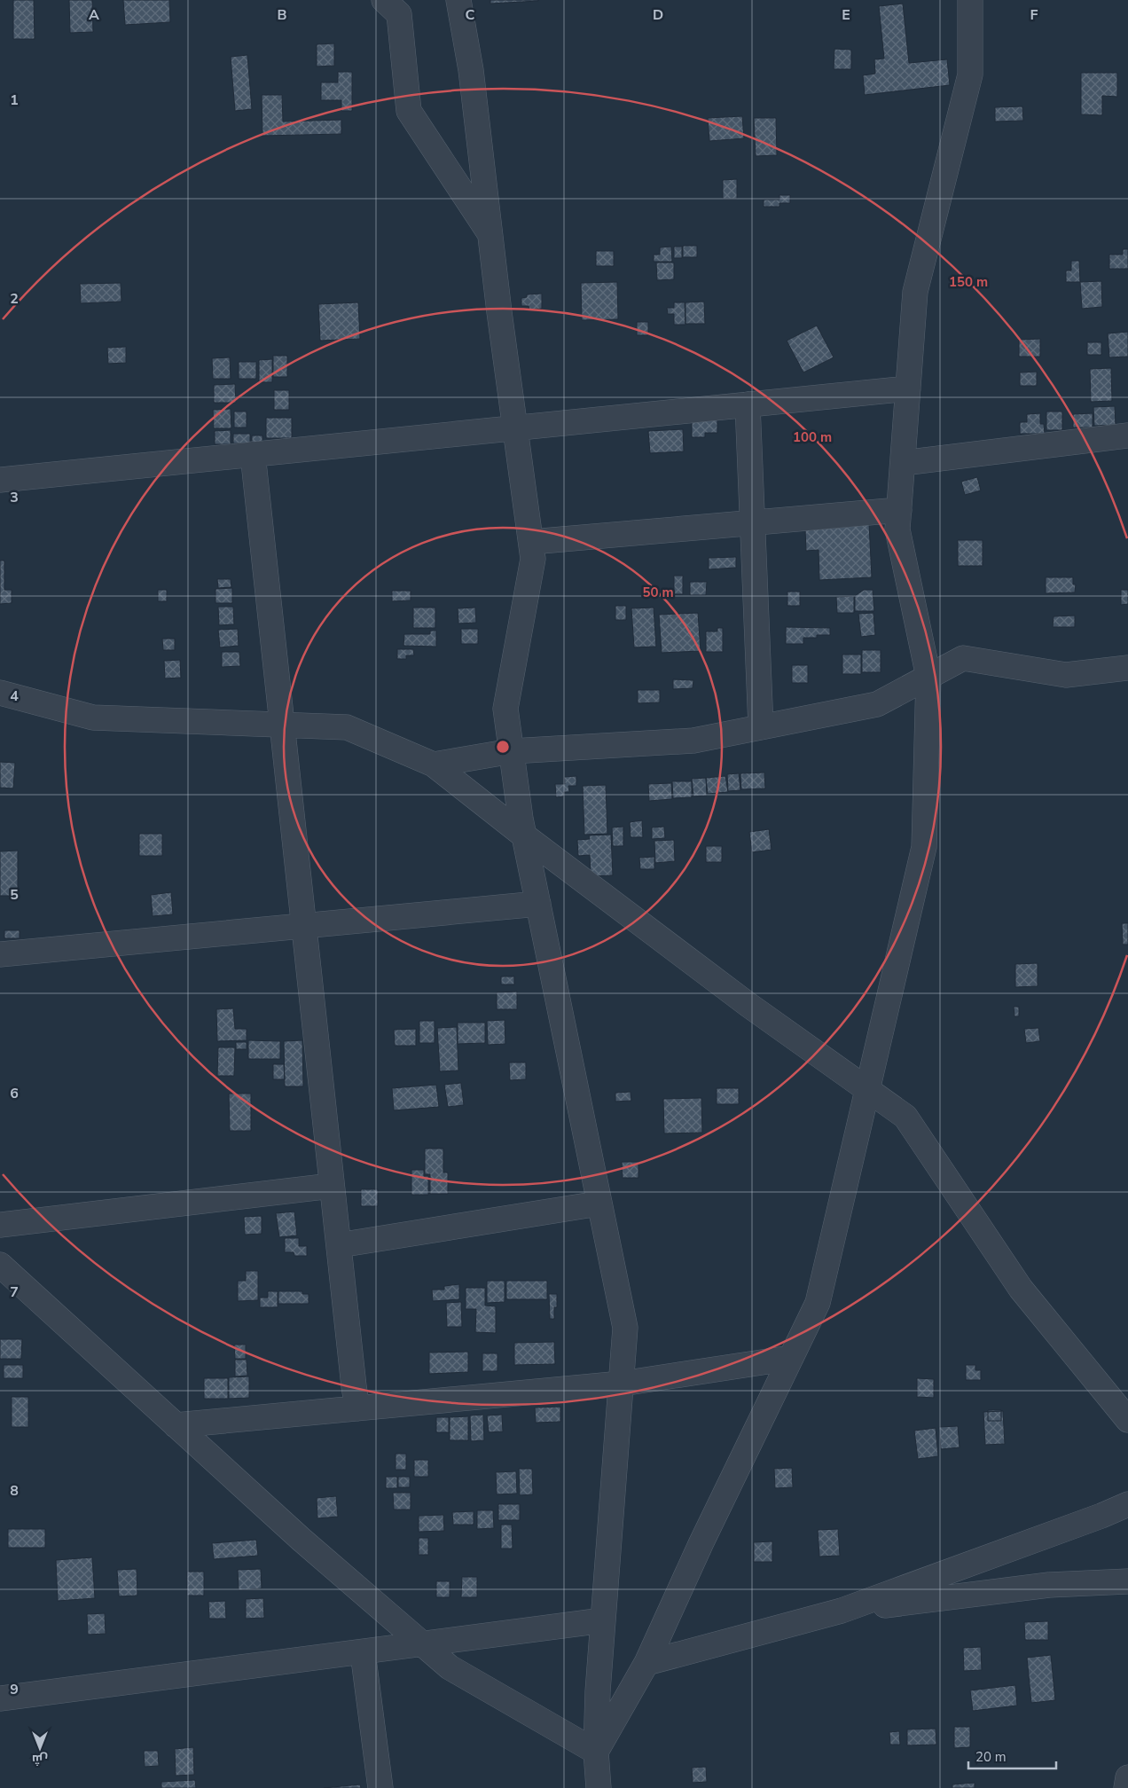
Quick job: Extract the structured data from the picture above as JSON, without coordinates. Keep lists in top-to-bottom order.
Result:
{
  "scale_bar": "20 m",
  "north": "bottom",
  "grid": {
    "columns": [
      "A",
      "B",
      "C",
      "D",
      "E",
      "F"
    ],
    "rows": [
      "1",
      "2",
      "3",
      "4",
      "5",
      "6",
      "7",
      "8",
      "9"
    ]
  },
  "rings": ["150 m", "100 m", "50 m"]
}
